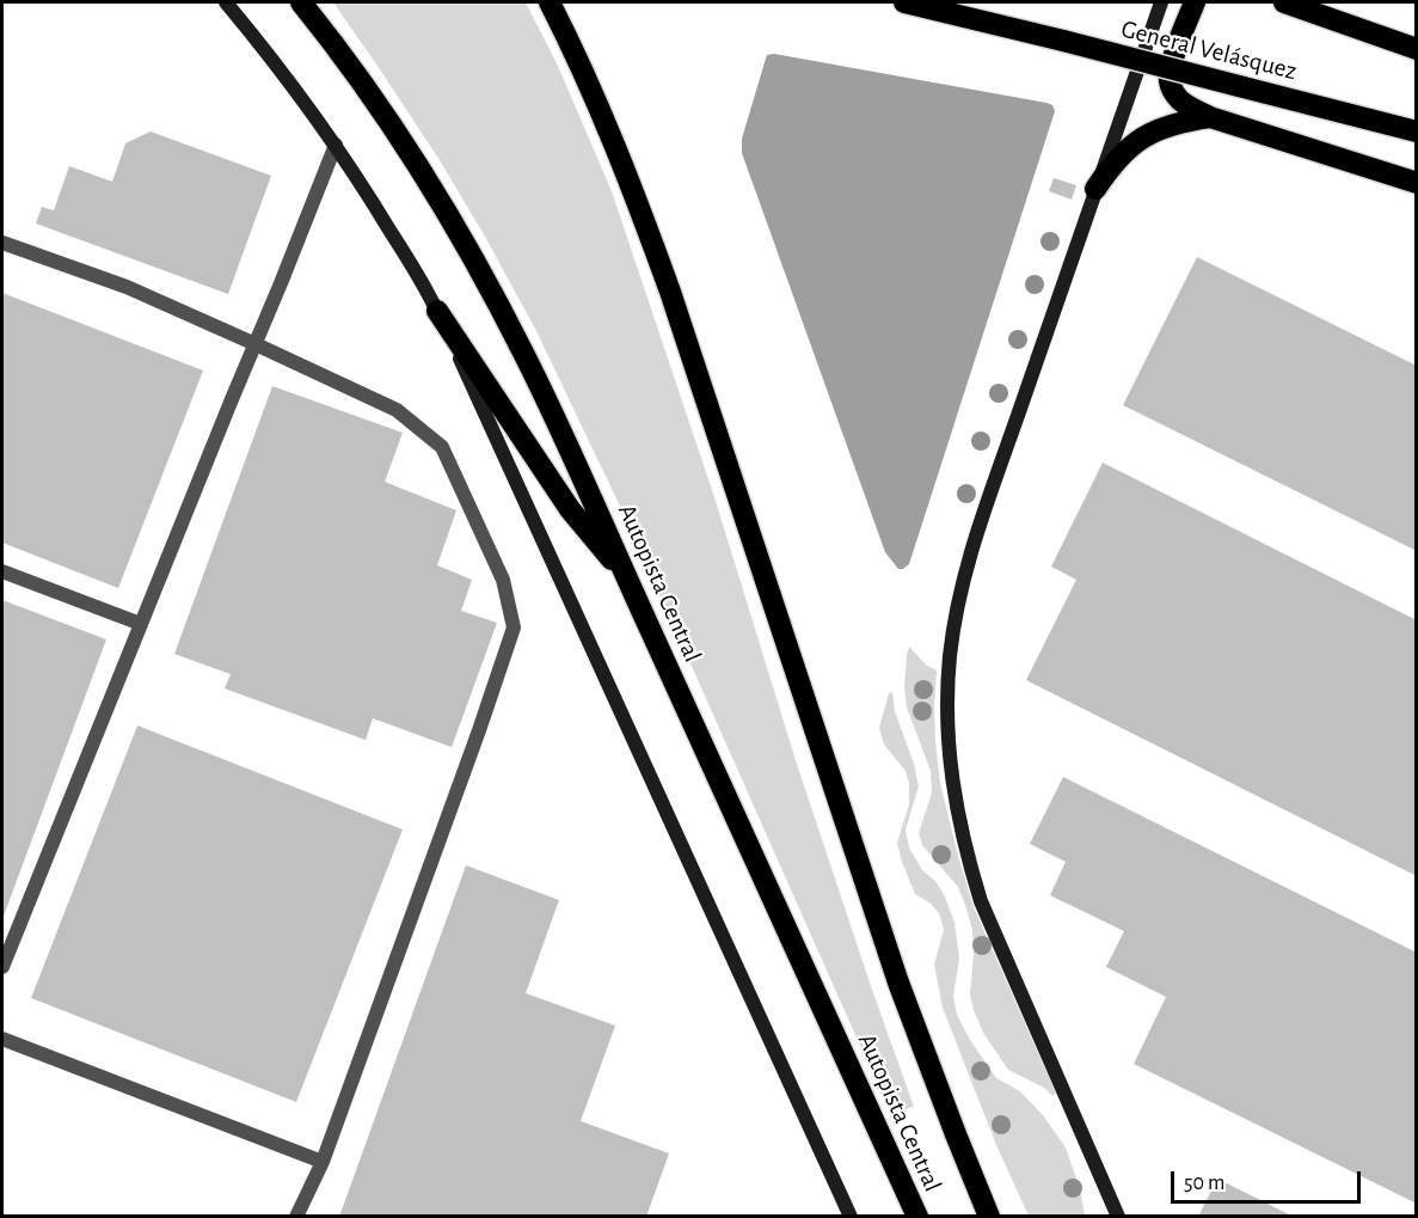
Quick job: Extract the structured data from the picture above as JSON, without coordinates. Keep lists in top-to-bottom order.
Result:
{
  "streets": {
    "highway": ["General Velásquez", "Autopista Central"]
  },
  "scale_bar": "50 m"
}
